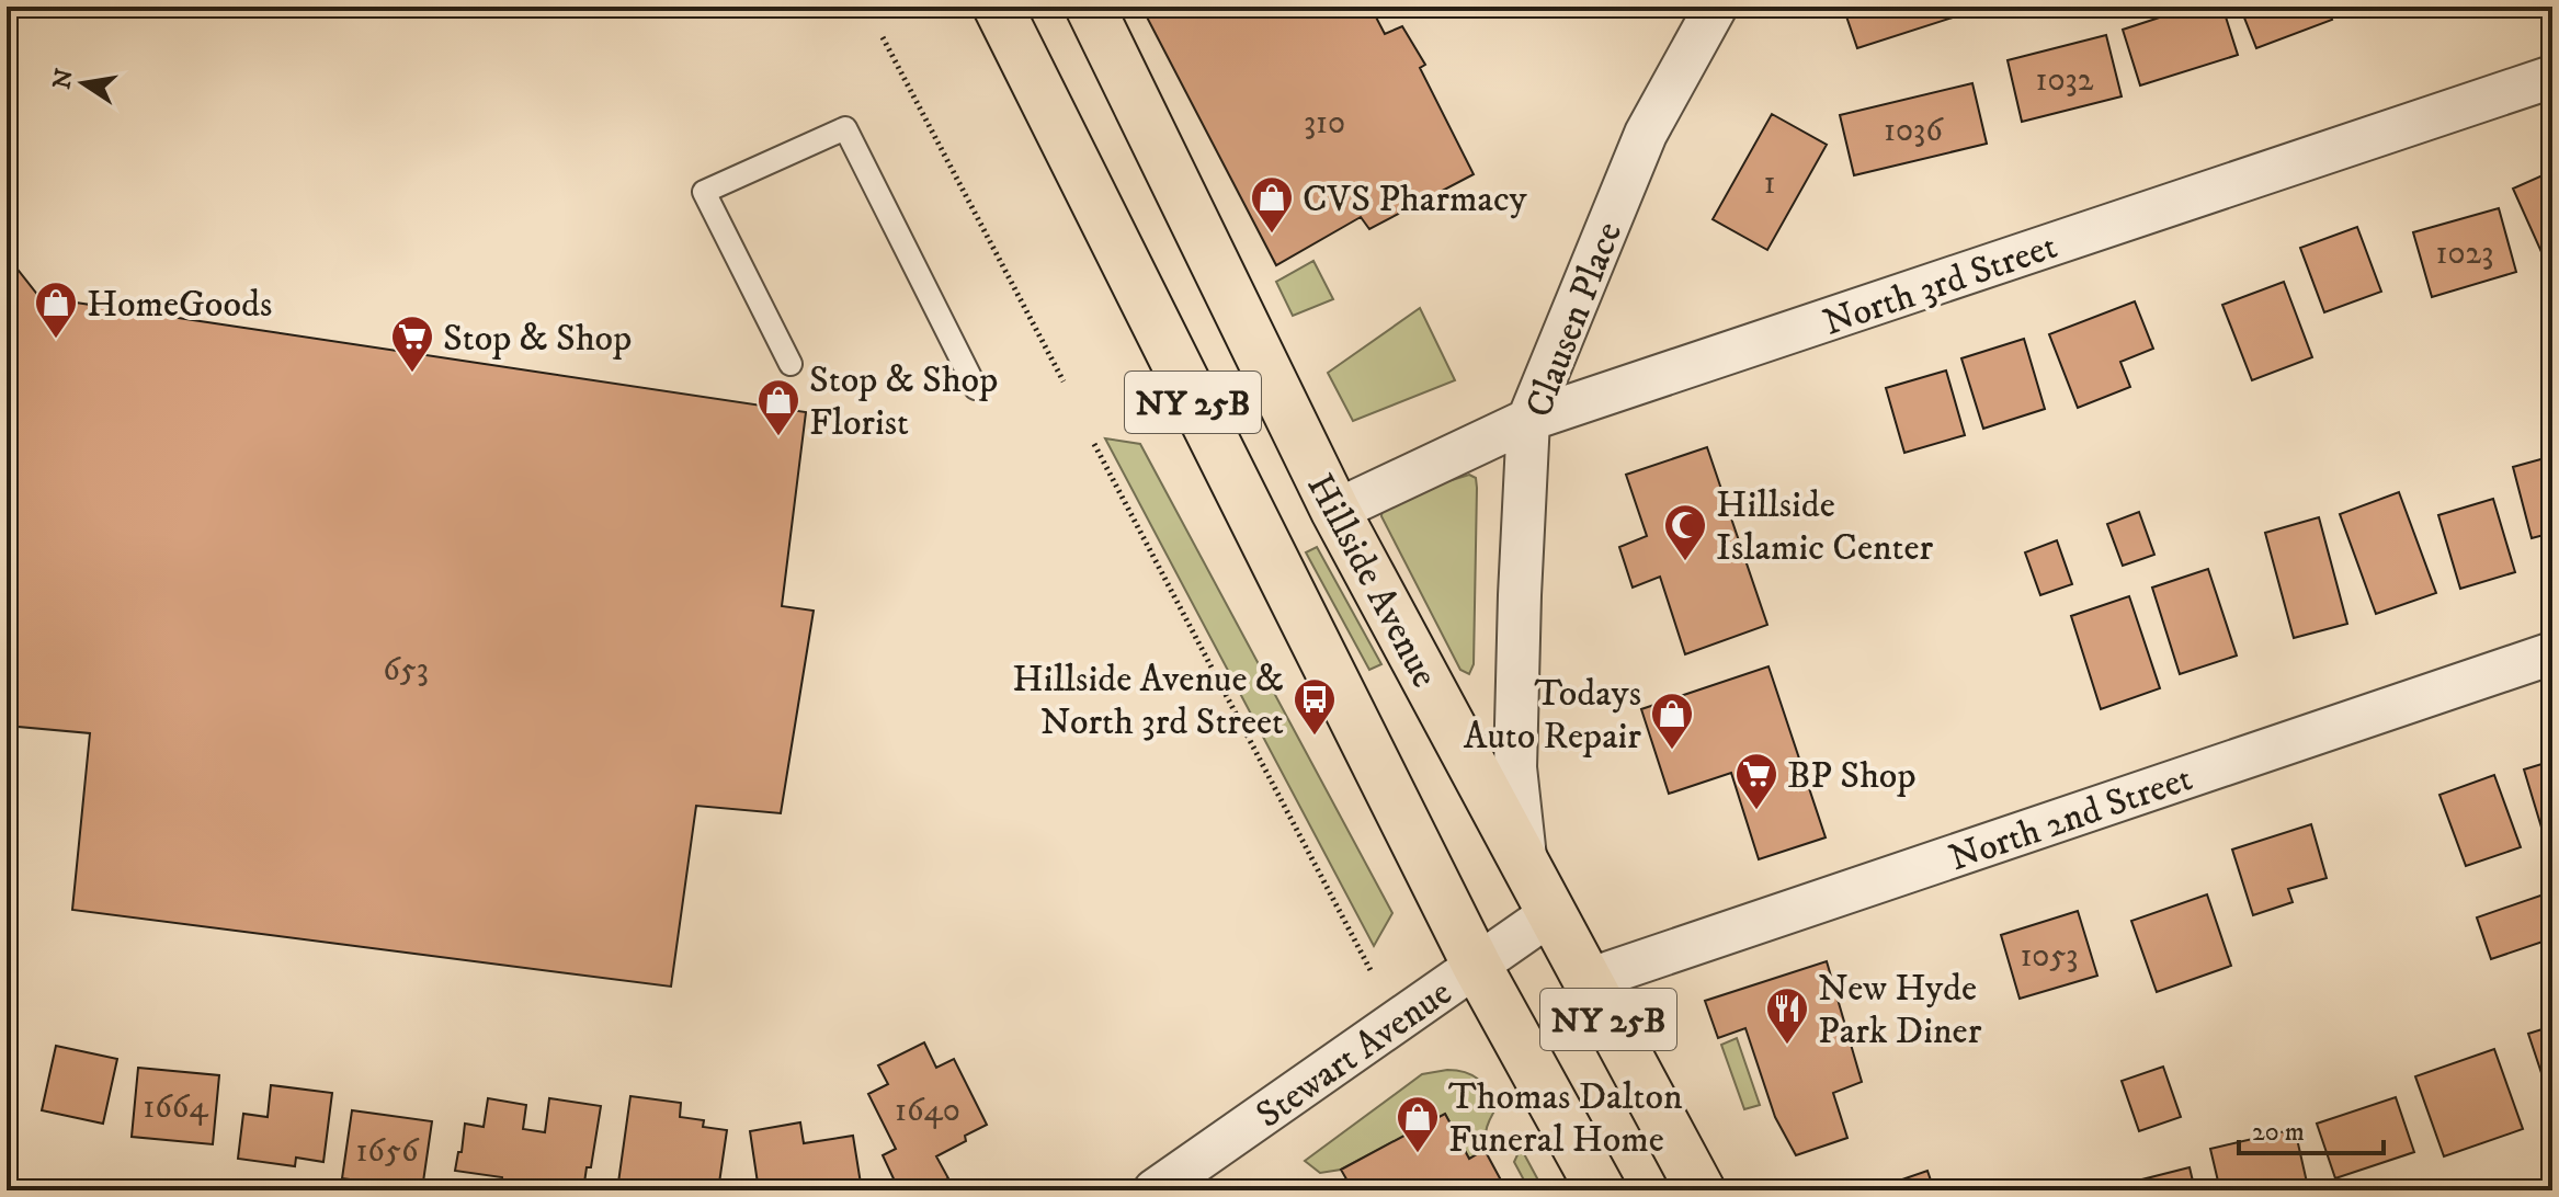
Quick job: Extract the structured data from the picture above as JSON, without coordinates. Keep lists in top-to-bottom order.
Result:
{
  "streets": {
    "main road": ["NY 25B", "Hillside Avenue"],
    "street": [
      "North 3rd Street",
      "Clausen Place",
      "North 2nd Street",
      "Stewart Avenue"
    ]
  },
  "crossings": [
    ["North 3rd Street", "Clausen Place"],
    ["North 3rd Street", "Hillside Avenue"],
    ["Clausen Place", "Hillside Avenue"],
    ["NY 25B", "Stewart Avenue"],
    ["Hillside Avenue", "North 2nd Street"],
    ["Hillside Avenue", "Stewart Avenue"]
  ],
  "places": {
    "shop": [
      "CVS Pharmacy",
      "HomeGoods",
      "Stop & Shop Florist",
      "Todays Auto Repair",
      "Thomas Dalton Funeral Home"
    ],
    "supermarket": ["Stop & Shop", "BP Shop"],
    "mosque": ["Hillside Islamic Center"],
    "bus stop": ["Hillside Avenue & North 3rd Street"],
    "restaurant": ["New Hyde Park Diner"]
  },
  "house_numbers": [
    "1032",
    "310",
    "1036",
    "1",
    "1023",
    "653",
    "1053",
    "1664",
    "1640",
    "1656"
  ],
  "scale_bar": "20 m",
  "north": "left"
}
